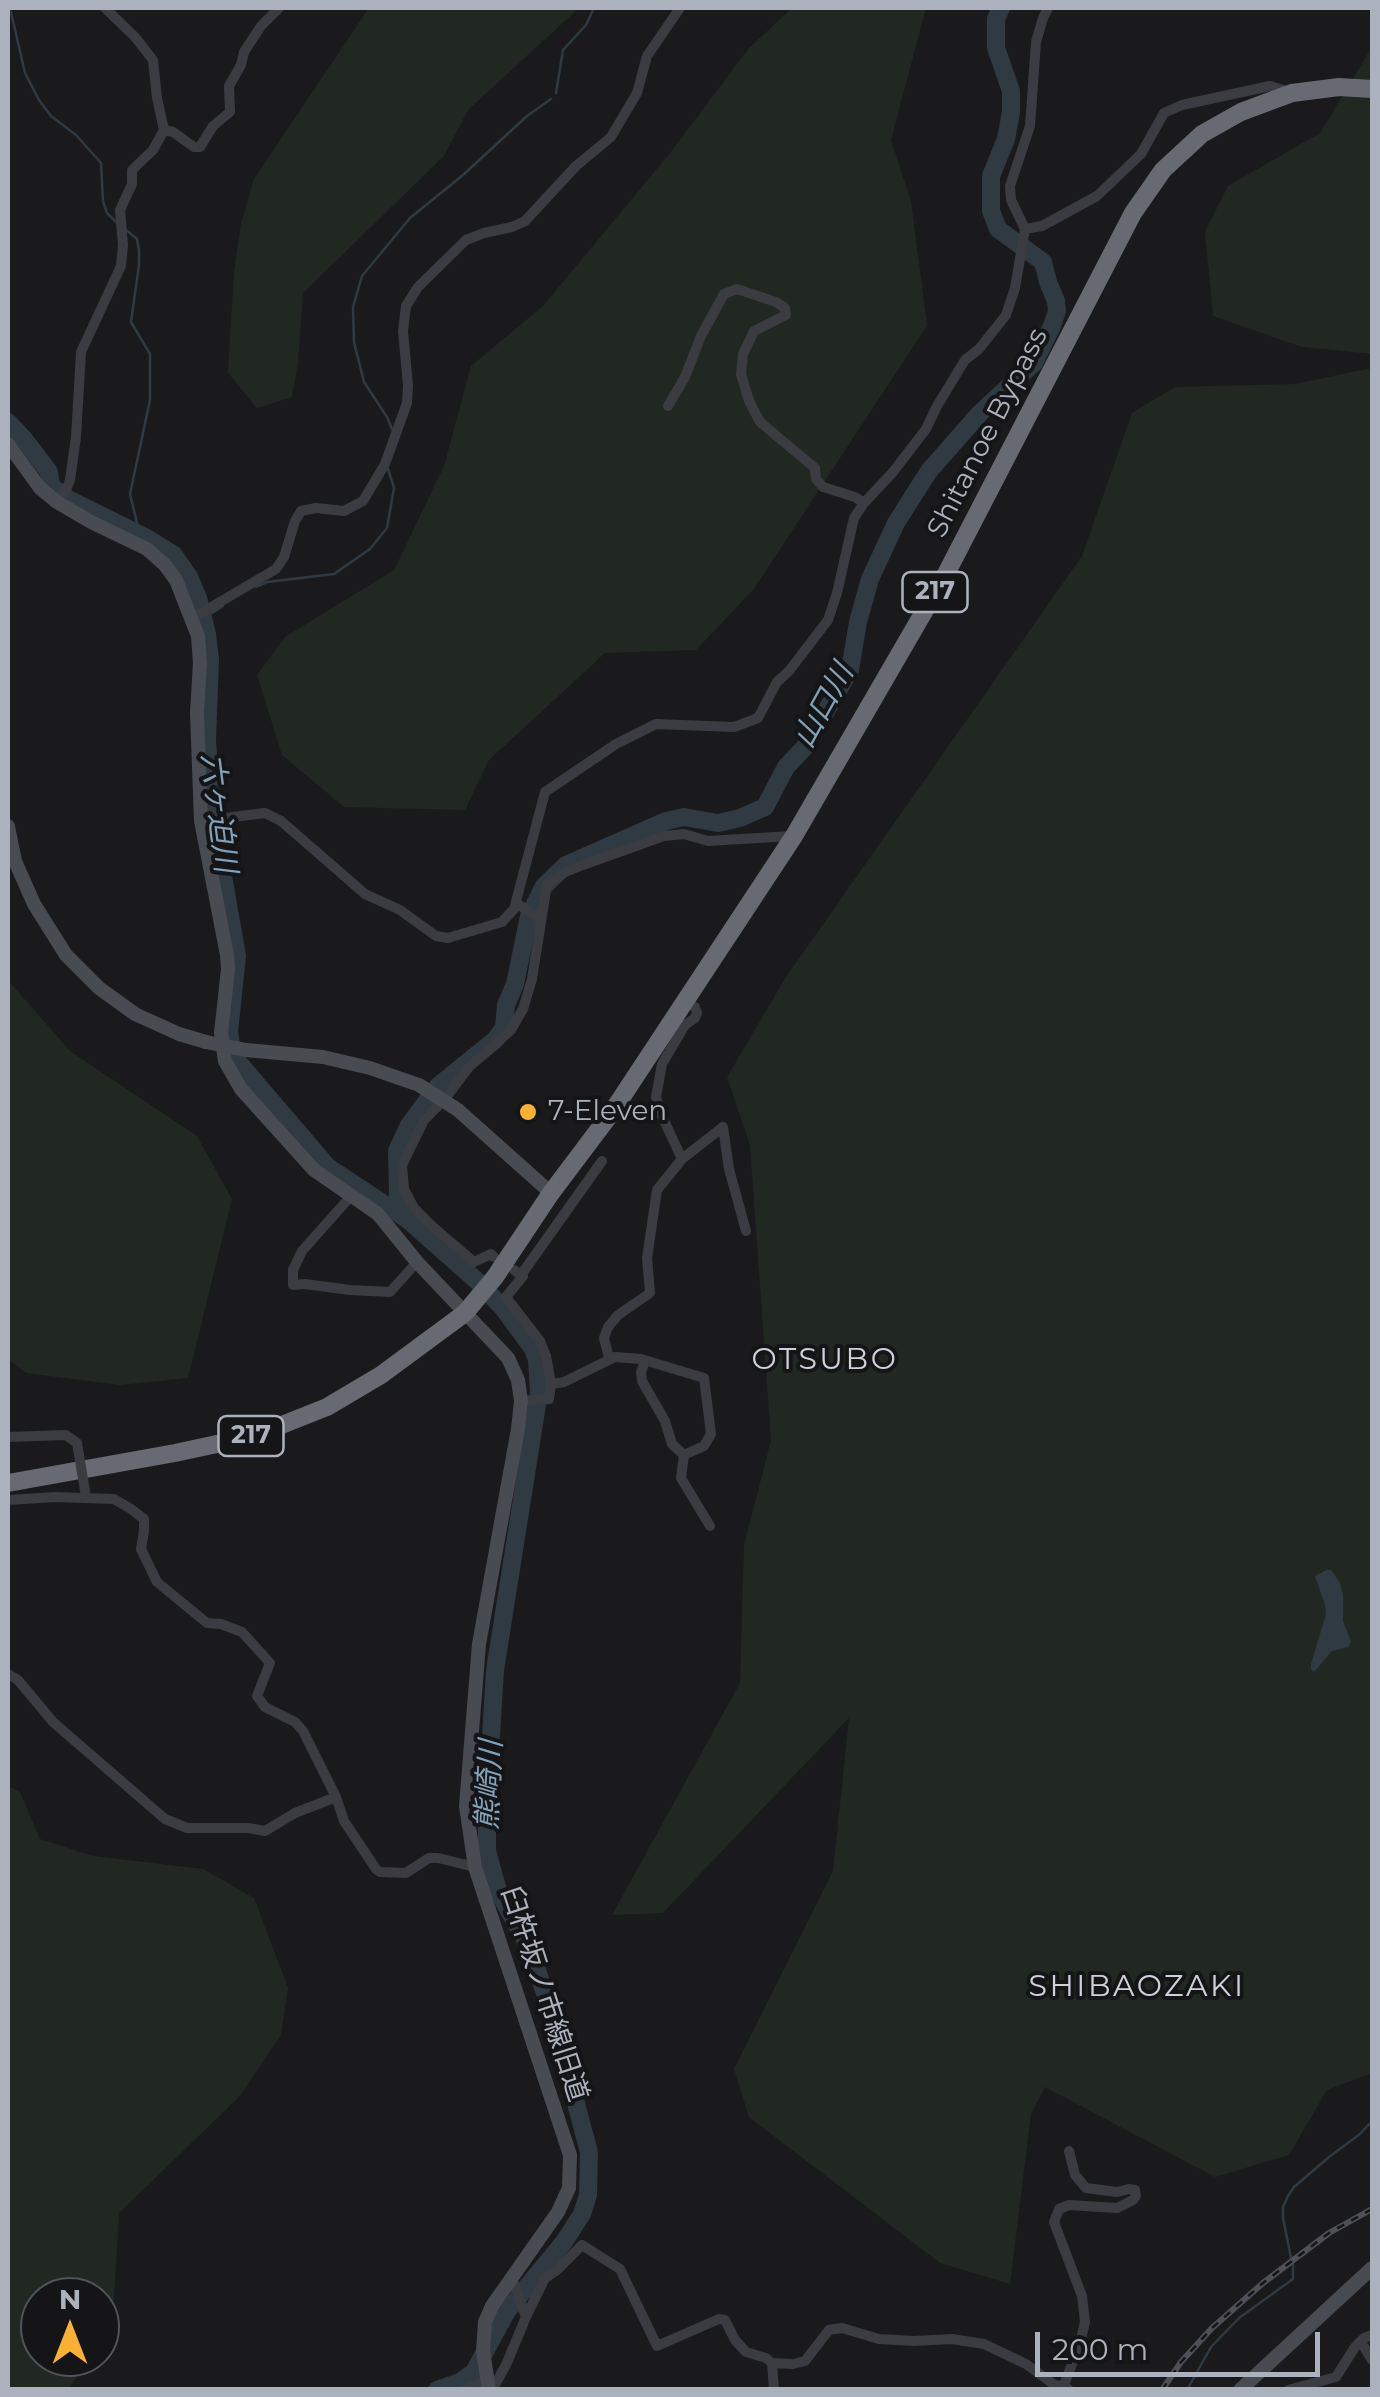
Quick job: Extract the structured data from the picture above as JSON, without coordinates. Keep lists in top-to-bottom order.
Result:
{
  "streets": {
    "highway": ["Shitanoe Bypass", "217"],
    "main road": ["臼杵坂ノ市線旧道"]
  },
  "crossings": [
    ["Shitanoe Bypass", "217"],
    ["Shitanoe Bypass", "臼杵坂ノ市線旧道"],
    ["217", "臼杵坂ノ市線旧道"]
  ],
  "districts": ["OTSUBO", "SHIBAOZAKI"],
  "water": ["山口川", "六ヶ迫川", "熊崎川"],
  "places": ["7-Eleven"],
  "scale_bar": "200 m",
  "north": "top"
}
